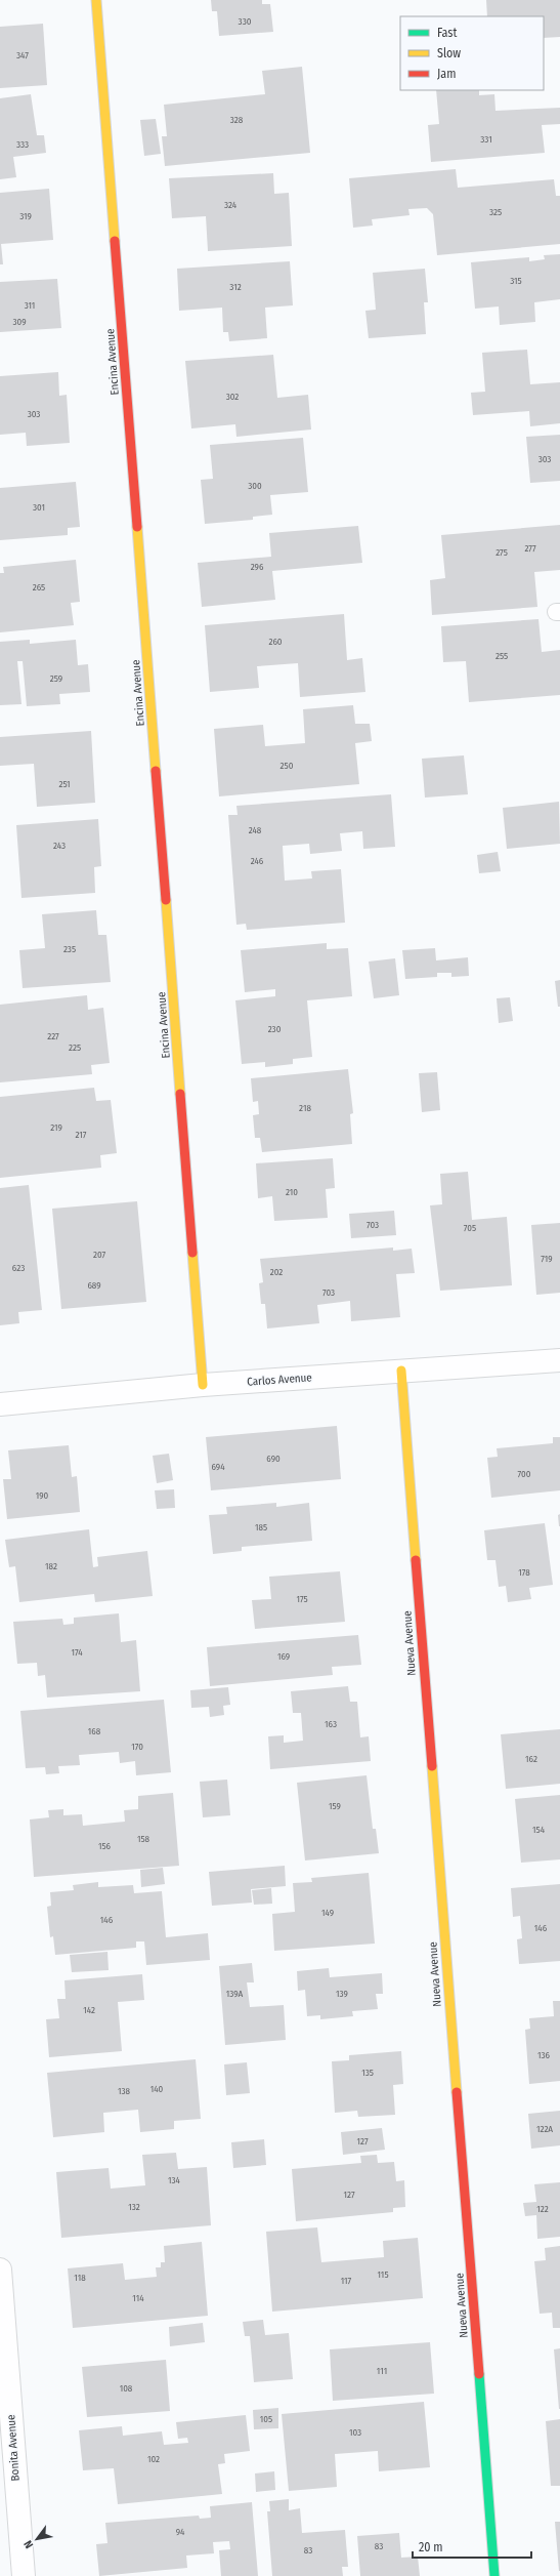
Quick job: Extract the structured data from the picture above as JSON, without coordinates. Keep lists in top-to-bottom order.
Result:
{
  "streets": {
    "street": [
      "Encina Avenue",
      "Carlos Avenue",
      "Nueva Avenue",
      "Bonita Avenue"
    ]
  },
  "crossings": [
    ["Encina Avenue", "Carlos Avenue"],
    ["Carlos Avenue", "Nueva Avenue"]
  ],
  "house_numbers": [
    "330",
    "347",
    "328",
    "331",
    "333",
    "324",
    "325",
    "319",
    "315",
    "312",
    "311",
    "309",
    "302",
    "303",
    "303",
    "300",
    "301",
    "277",
    "275",
    "296",
    "265",
    "260",
    "255",
    "259",
    "250",
    "251",
    "248",
    "243",
    "246",
    "235",
    "230",
    "227",
    "225",
    "218",
    "219",
    "217",
    "210",
    "703",
    "705",
    "207",
    "719",
    "623",
    "202",
    "689",
    "703",
    "690",
    "694",
    "700",
    "190",
    "185",
    "182",
    "178",
    "175",
    "174",
    "169",
    "163",
    "168",
    "170",
    "162",
    "159",
    "154",
    "158",
    "156",
    "149",
    "146",
    "146",
    "139A",
    "139",
    "142",
    "136",
    "135",
    "140",
    "138",
    "122A",
    "127",
    "134",
    "127",
    "132",
    "122",
    "115",
    "118",
    "117",
    "114",
    "111",
    "108",
    "105",
    "103",
    "102",
    "94",
    "83",
    "83"
  ],
  "legend": ["Fast", "Slow", "Jam"],
  "scale_bar": "20 m",
  "north": "bottom left"
}
